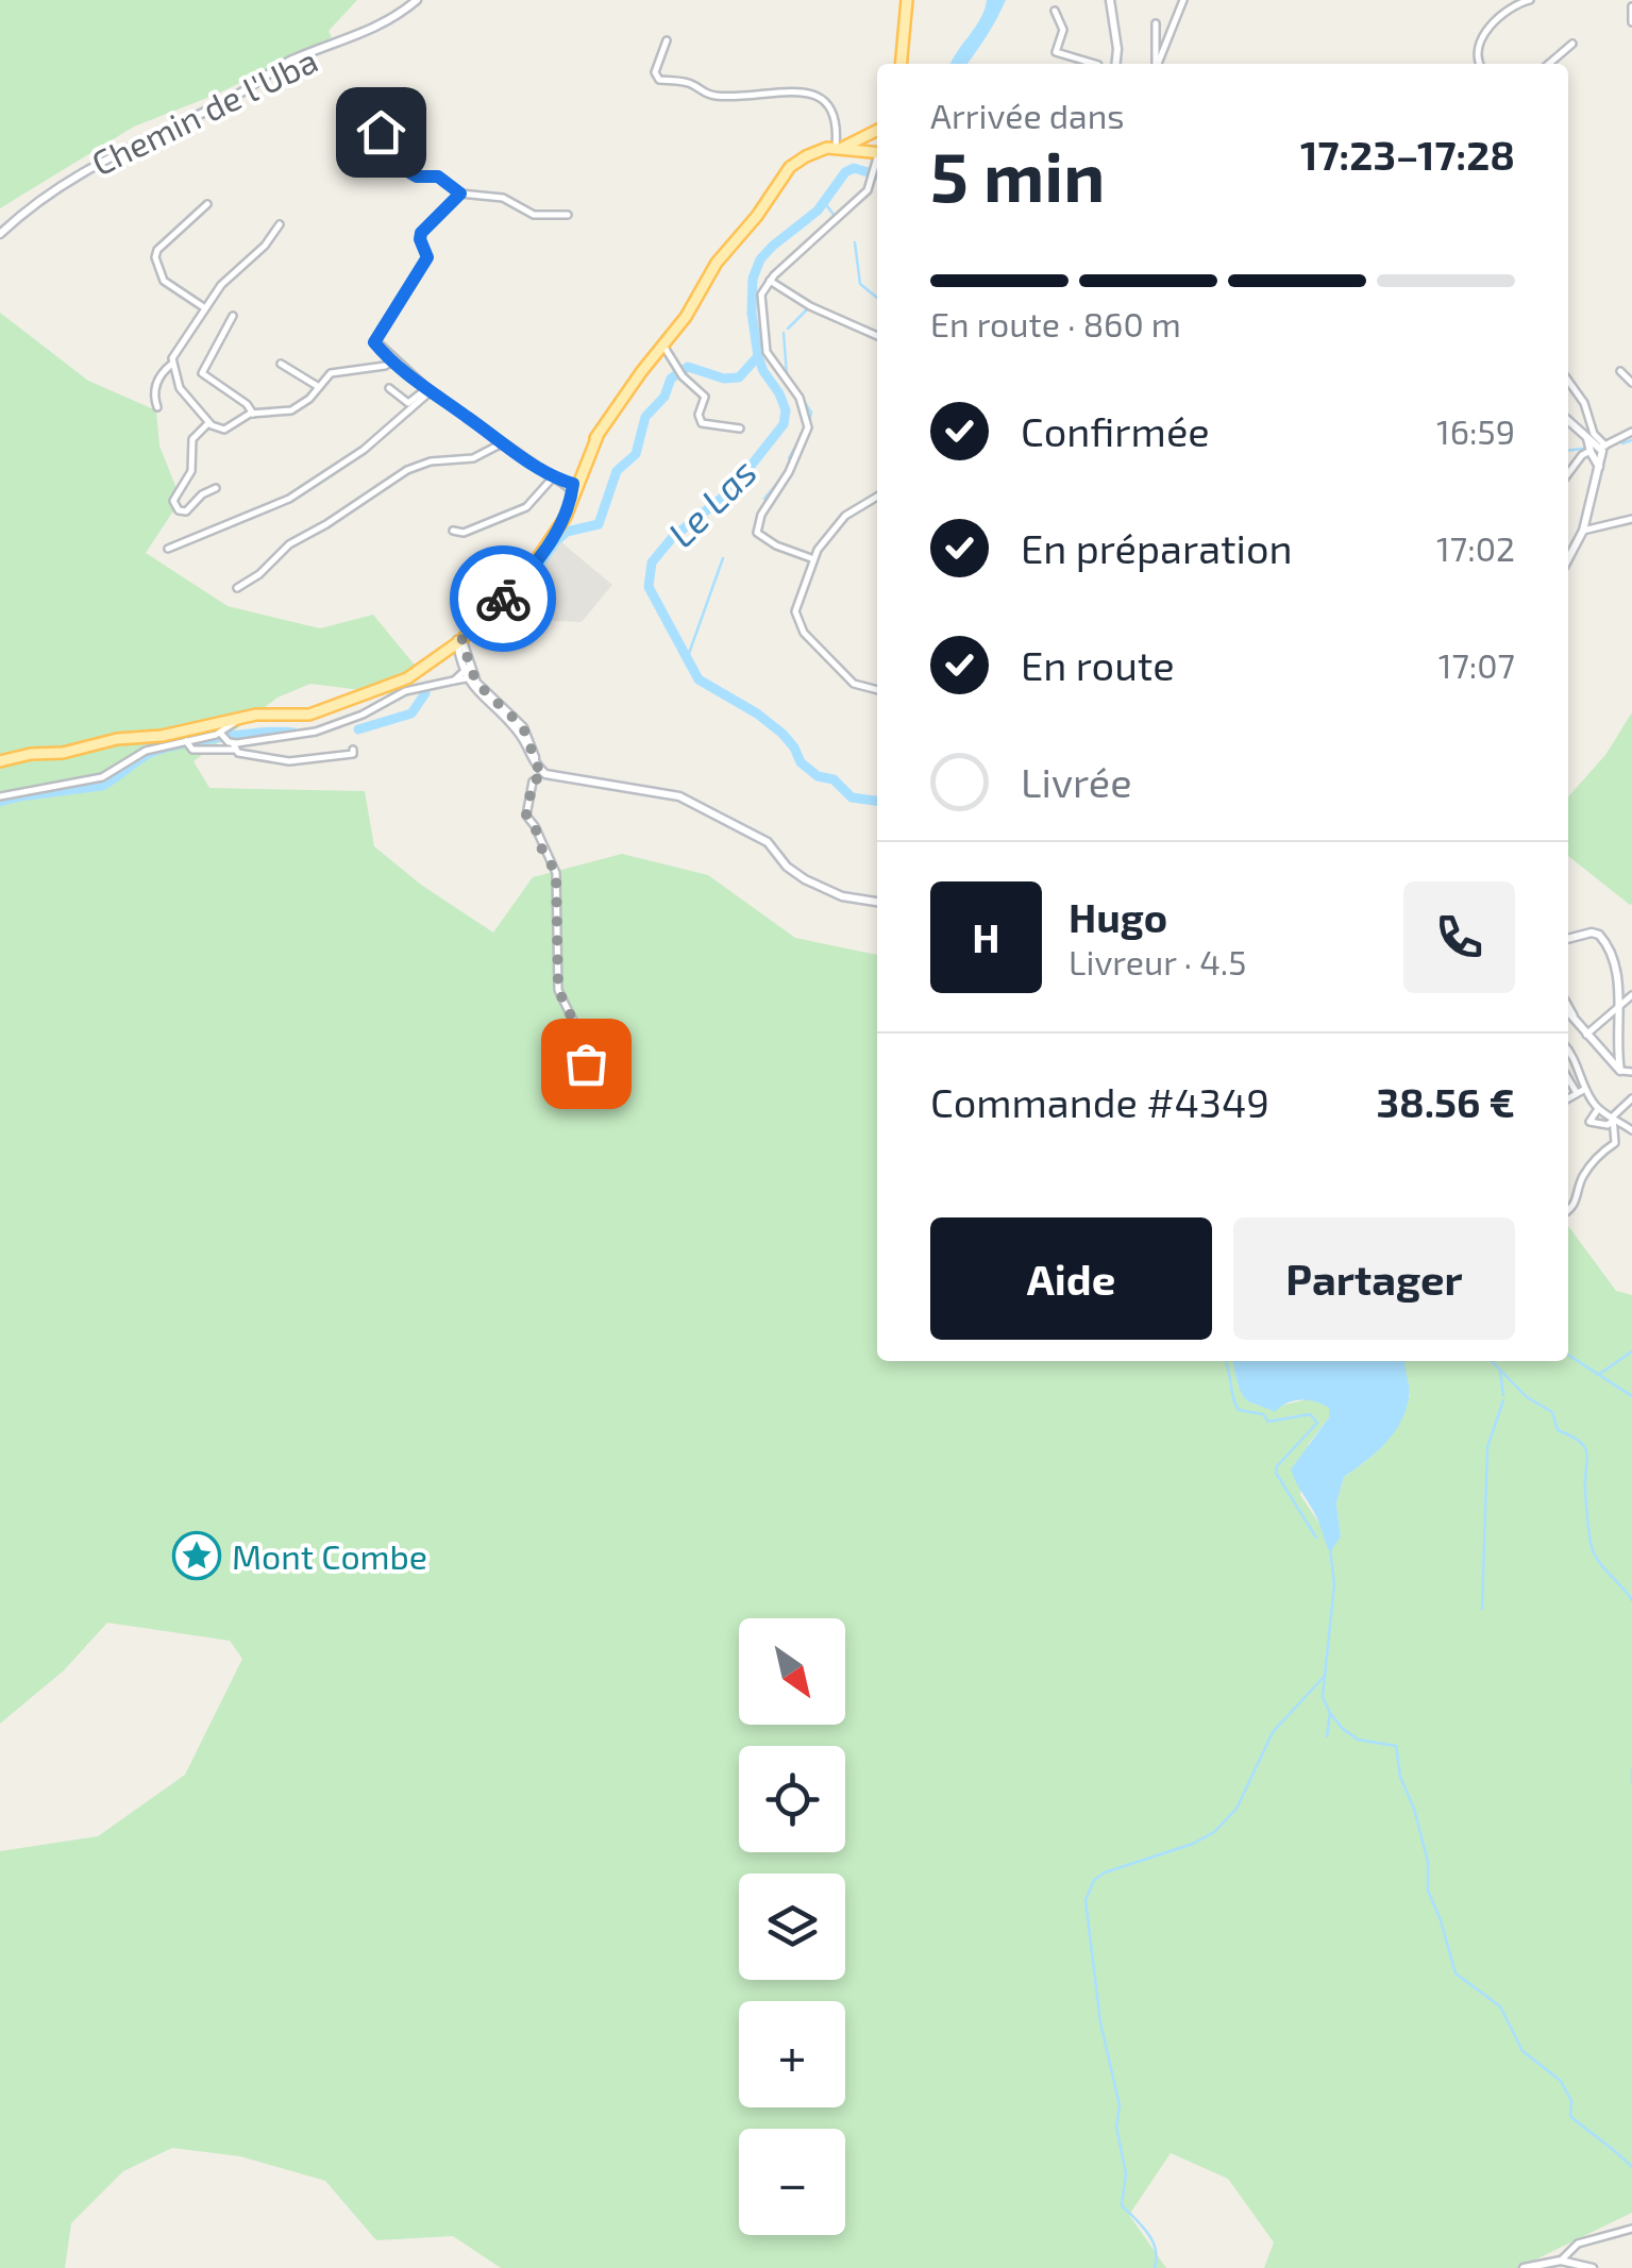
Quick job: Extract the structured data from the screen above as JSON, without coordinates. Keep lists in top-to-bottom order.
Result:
{
  "streets": {
    "street": ["Chemin de l'Uba"]
  },
  "water": ["Le Las"],
  "places": {
    "place": ["Mont Combe"]
  },
  "north": "bottom right",
  "page": {
    "heading": ["5 min", "Arrivée dans", "17:23–17:28"],
    "panel": [
      "Hugo",
      "Livreur · 4.5",
      "Commande #4349",
      "38.56 €"
    ],
    "bar": "En route · 860 m",
    "list": [
      ["Confirmée", "16:59"],
      ["En préparation", "17:02"],
      ["En route", "17:07"],
      "Livrée"
    ],
    "round": "H",
    "buttons": ["Aide", "Partager"],
    "map_buttons": ["+", "−"]
  }
}
